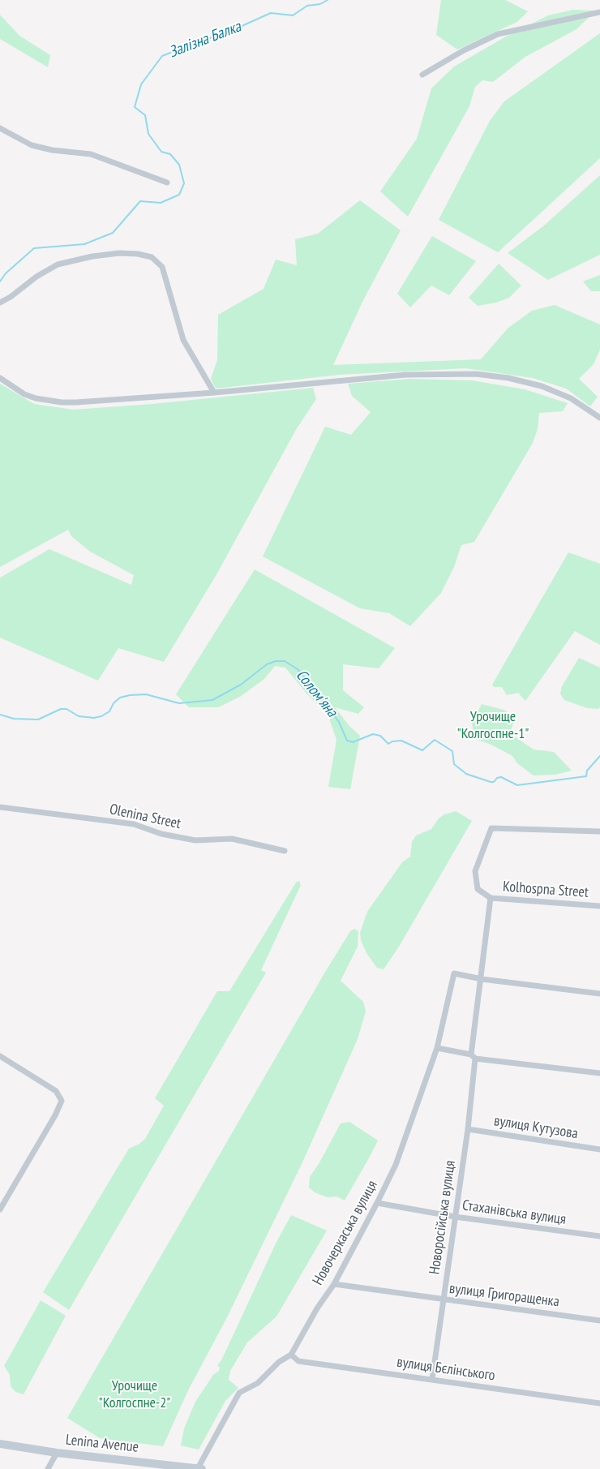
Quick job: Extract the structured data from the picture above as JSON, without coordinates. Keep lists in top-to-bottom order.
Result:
{
  "streets": {
    "main road": ["Lenina Avenue"],
    "street": [
      "Olenina Street",
      "Kolhospna Street",
      "вулиця Кутузова",
      "Стаханівська вулиця",
      "Новоросійська вулиця",
      "Новочеркаська вулиця",
      "вулиця Григоращенка",
      "вулиця Бєлінського"
    ]
  },
  "crossings": [
    ["вулиця Кутузова", "Новоросійська вулиця"],
    ["Стаханівська вулиця", "Новоросійська вулиця"],
    ["Стаханівська вулиця", "Новочеркаська вулиця"],
    ["Новоросійська вулиця", "вулиця Григоращенка"],
    ["Новоросійська вулиця", "вулиця Бєлінського"],
    ["Новочеркаська вулиця", "вулиця Григоращенка"],
    ["Новочеркаська вулиця", "вулиця Бєлінського"],
    ["Новочеркаська вулиця", "Lenina Avenue"]
  ],
  "water": ["Залізна Балка", "Солом'яна"],
  "parks": ["Урочище \"Колгоспне-1\"", "Урочище \"Колгоспне-2\""]
}
